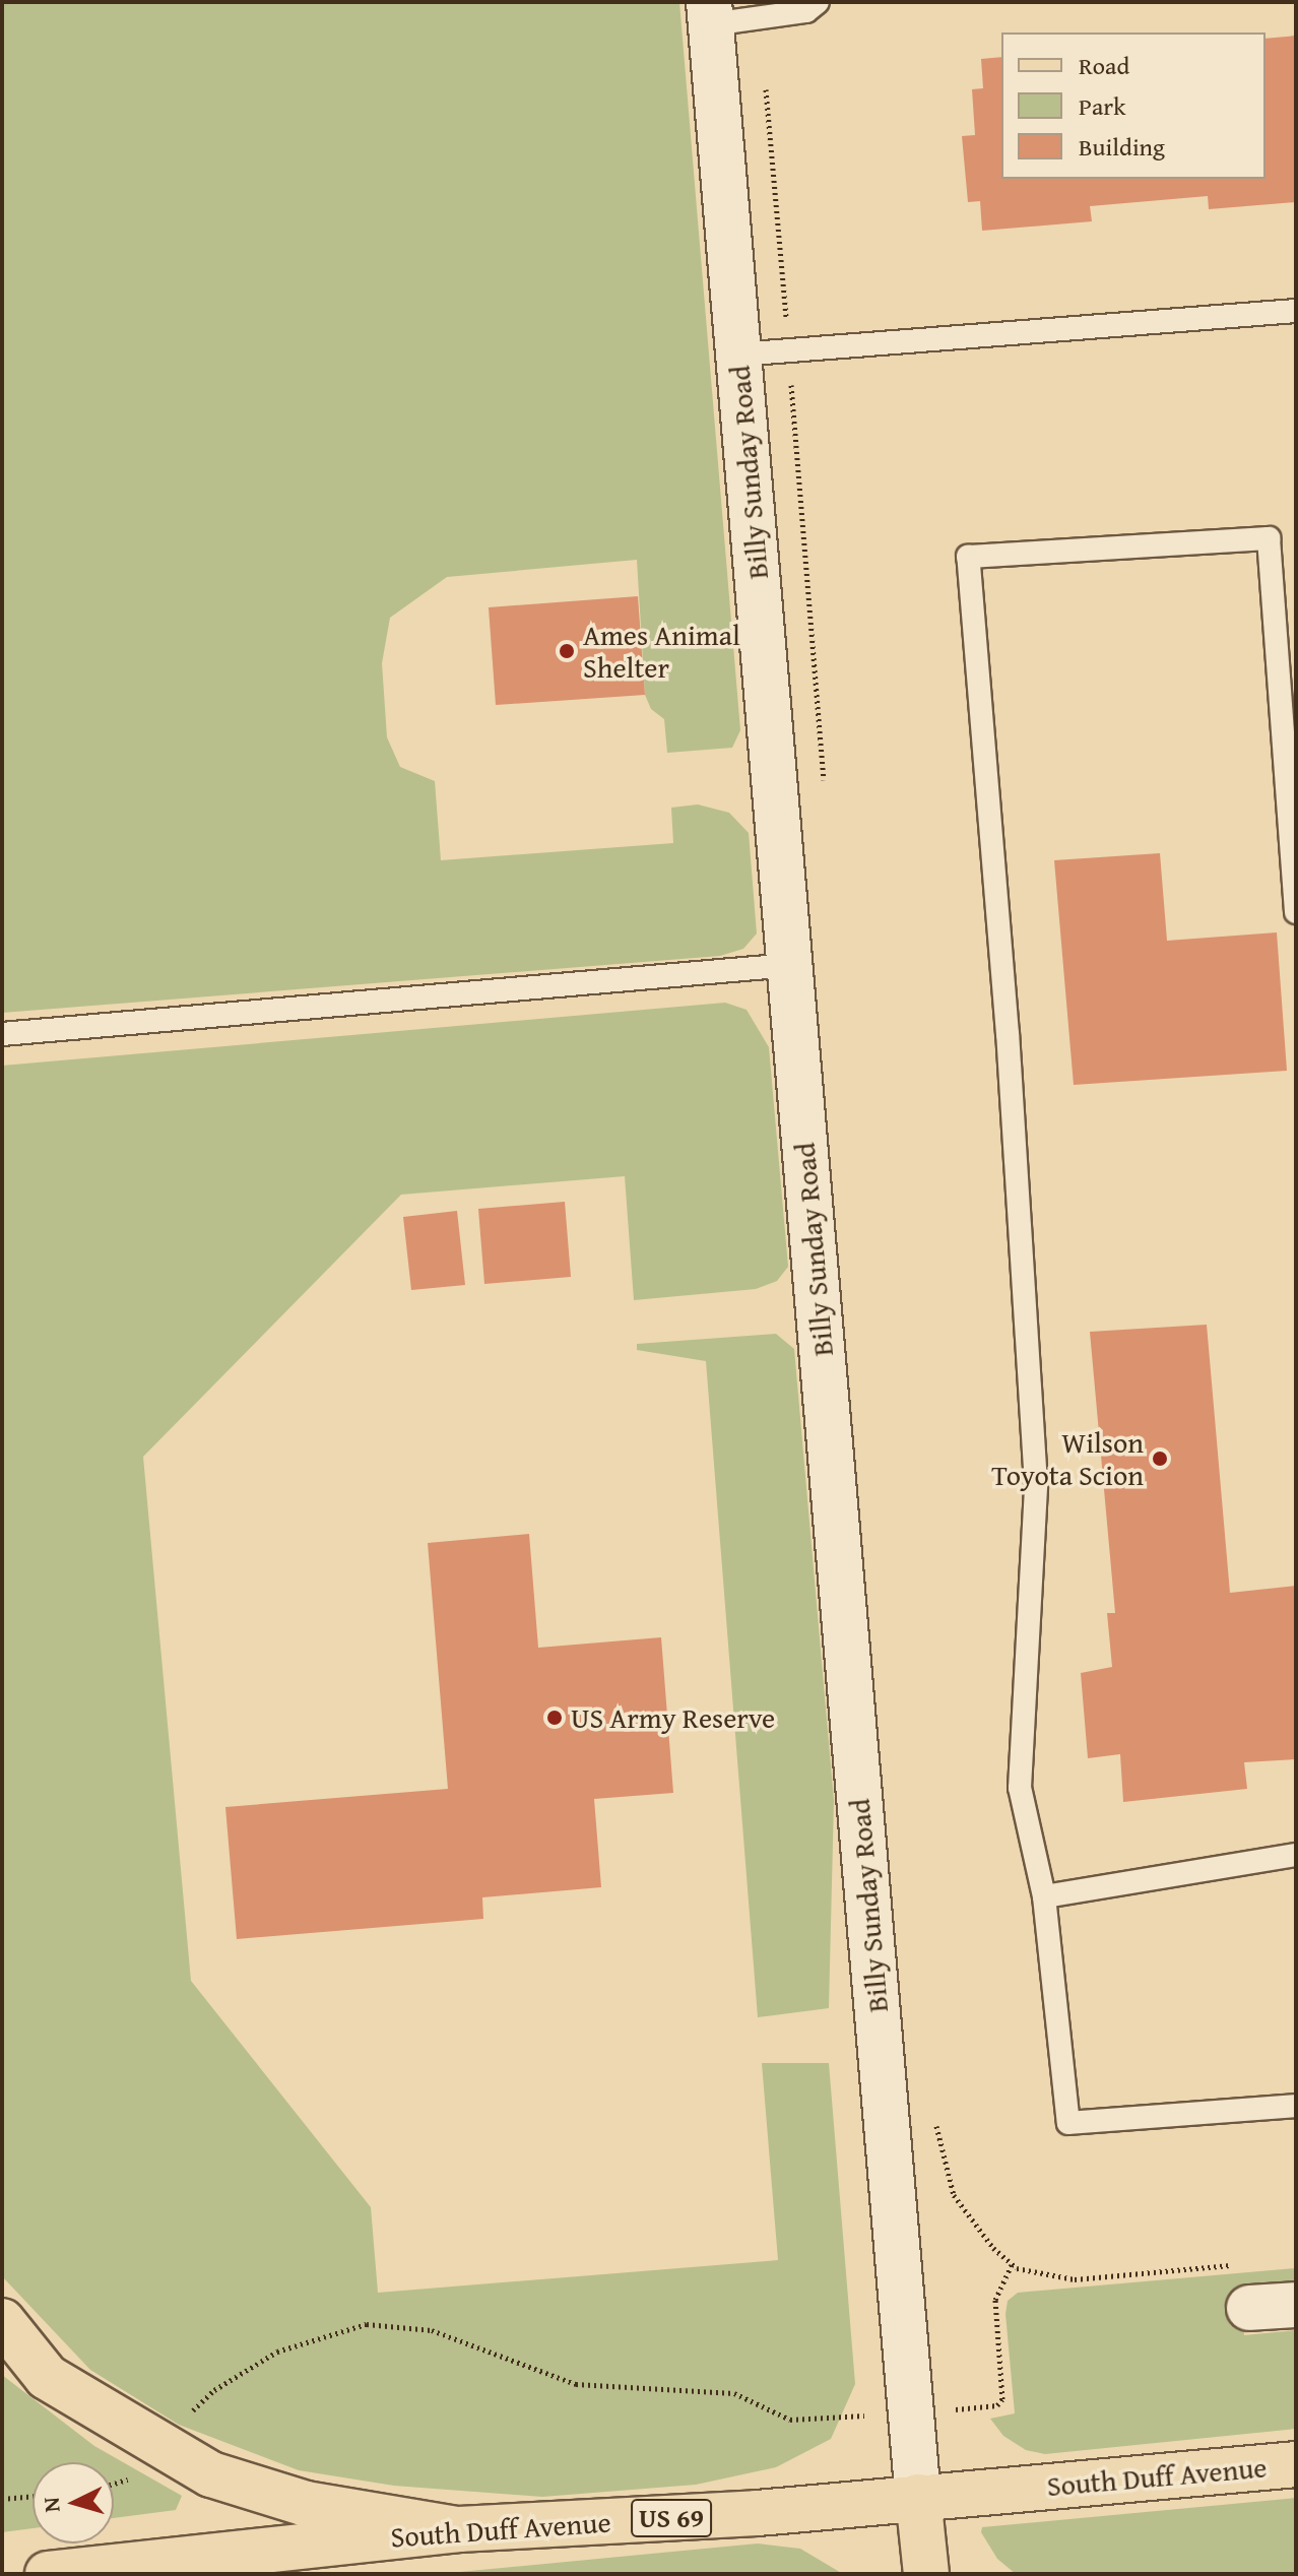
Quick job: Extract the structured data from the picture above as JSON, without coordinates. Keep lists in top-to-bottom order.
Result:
{
  "streets": {
    "main road": ["South Duff Avenue", "US 69"],
    "street": ["Billy Sunday Road"]
  },
  "crossings": [
    ["Billy Sunday Road", "South Duff Avenue"]
  ],
  "places": ["Ames Animal Shelter", "Wilson Toyota Scion", "US Army Reserve"],
  "legend": ["Road", "Park", "Building"],
  "north": "left"
}
